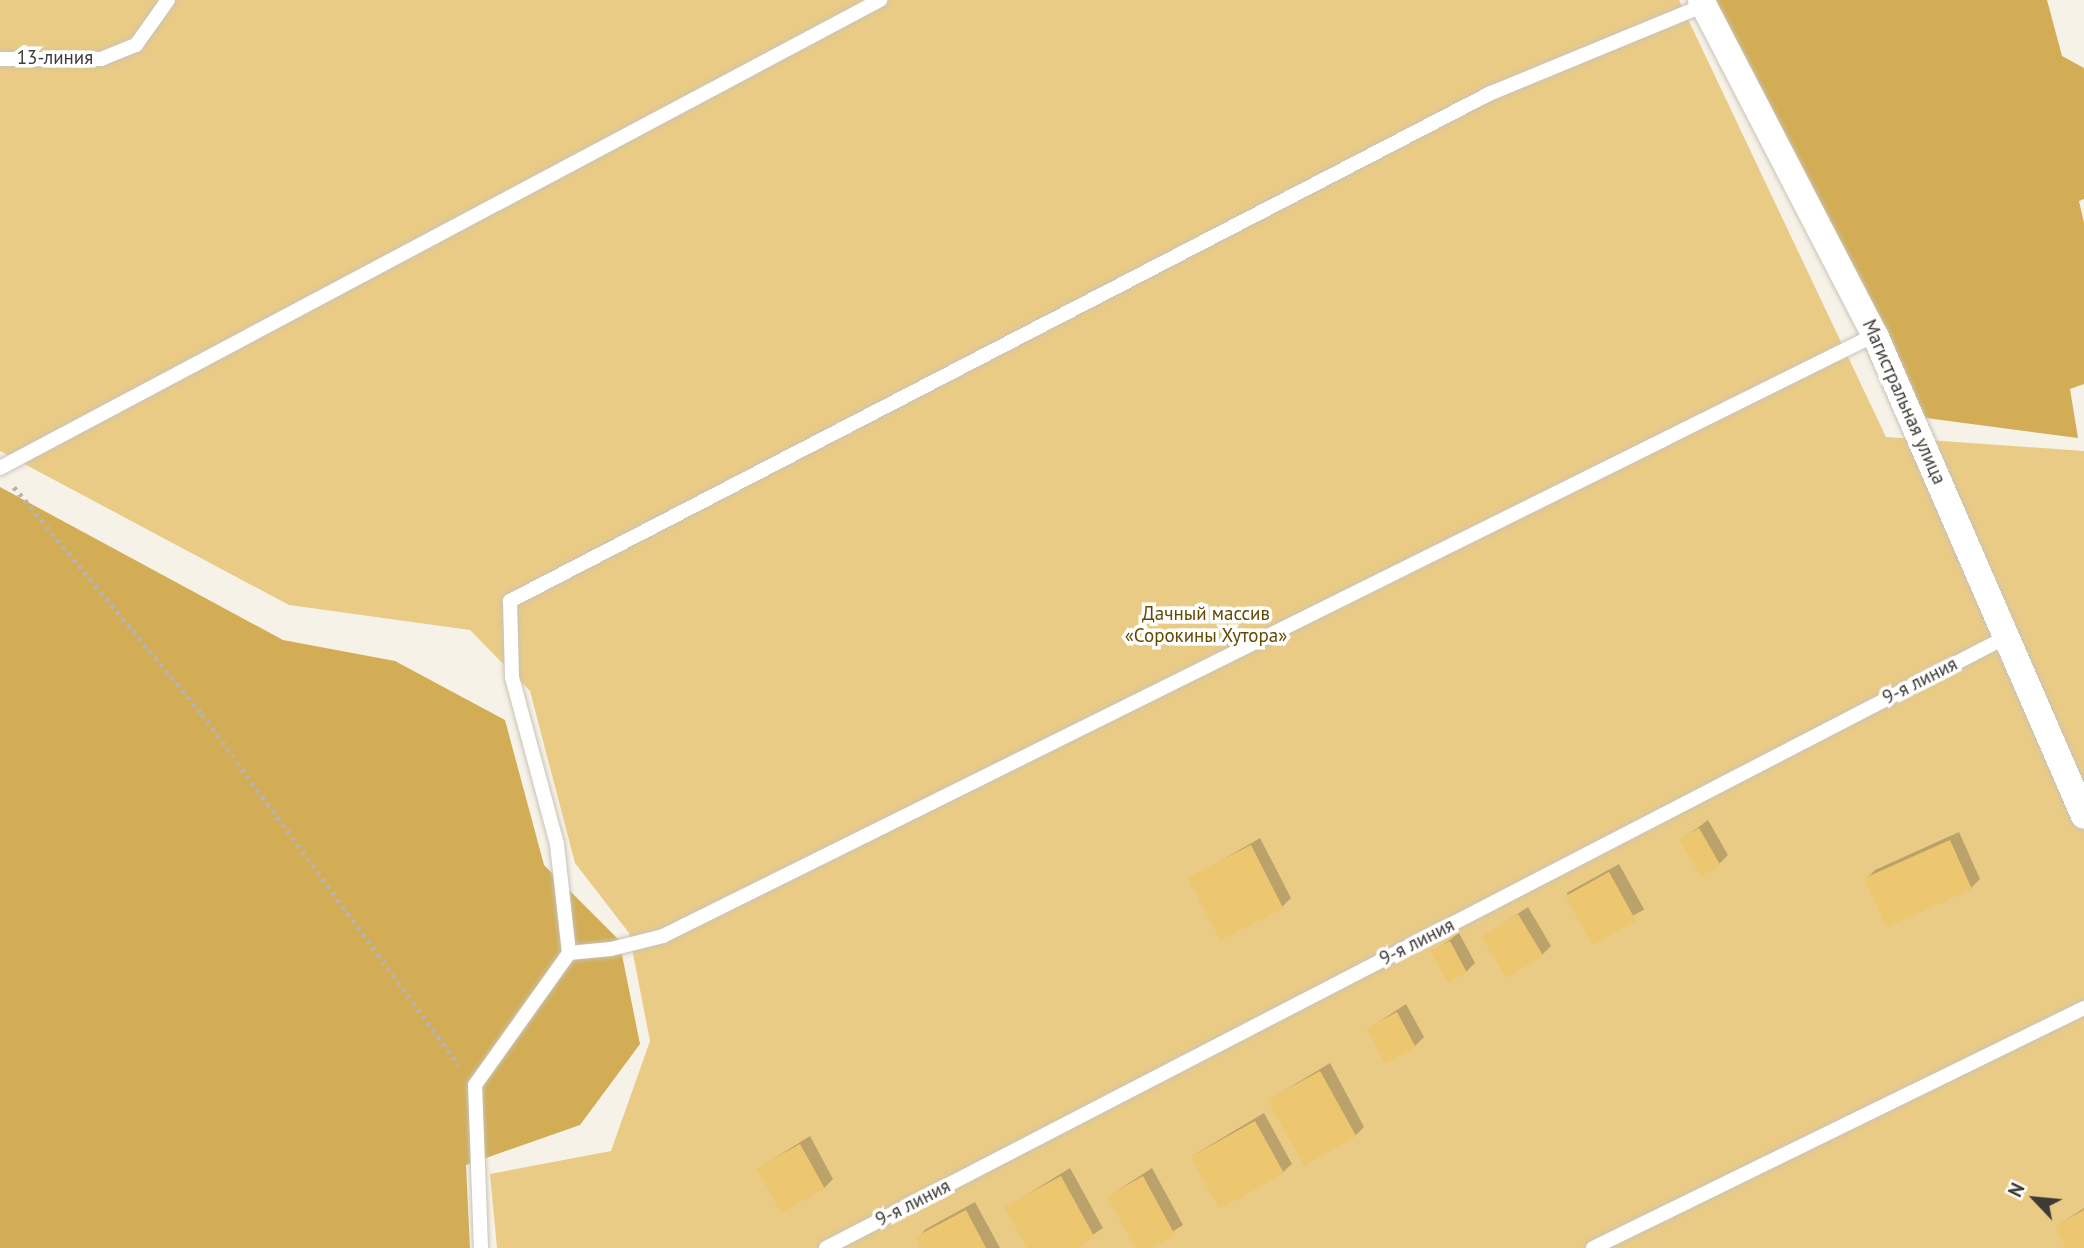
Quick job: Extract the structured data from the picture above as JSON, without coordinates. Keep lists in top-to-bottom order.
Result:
{
  "streets": {
    "street": ["Магистральная улица"],
    "lane": ["13-линия", "9-я линия"]
  },
  "crossings": [
    ["Магистральная улица", "9-я линия"]
  ],
  "parks": ["Дачный массив «Сорокины Хутора»"],
  "north": "top left"
}
